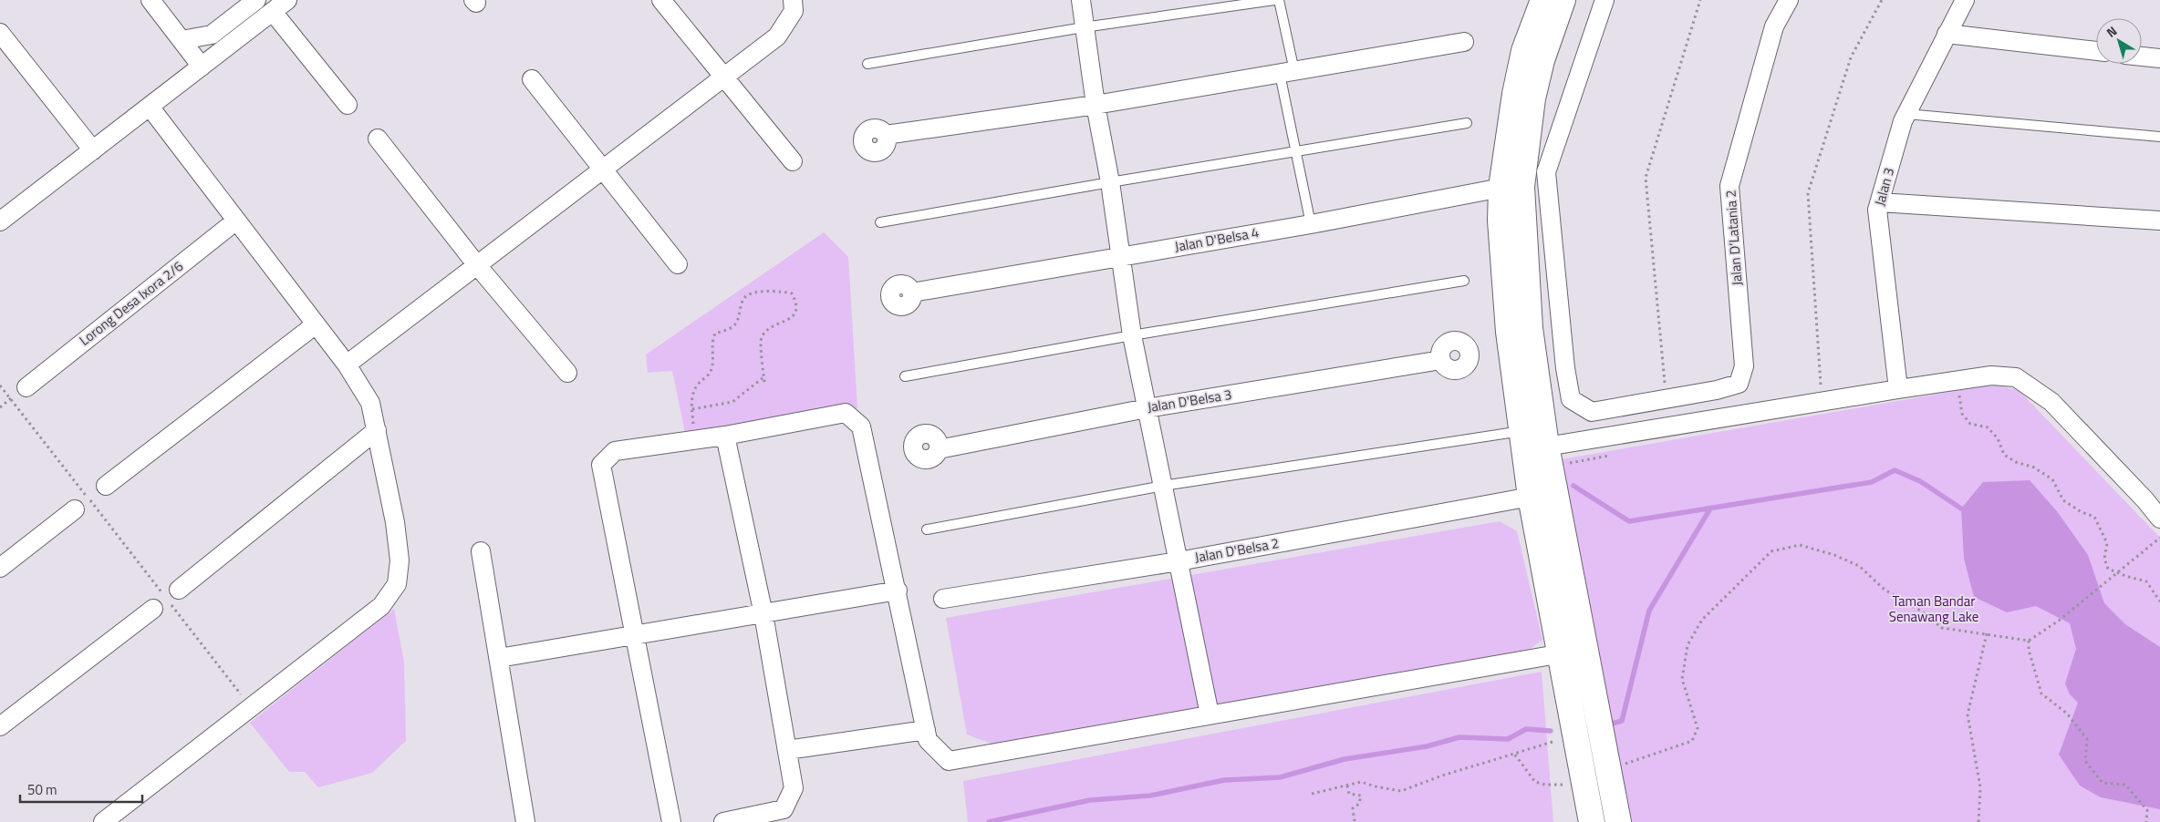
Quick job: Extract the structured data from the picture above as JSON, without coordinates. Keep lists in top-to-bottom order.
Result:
{
  "streets": {
    "street": [
      "Jalan 3",
      "Jalan D’Latania 2",
      "Jalan D'Belsa 4",
      "Lorong Desa Ixora 2/6",
      "Jalan D'Belsa 3",
      "Jalan D'Belsa 2"
    ]
  },
  "parks": ["Taman Bandar Senawang Lake"],
  "scale_bar": "50 m",
  "north": "top left"
}
